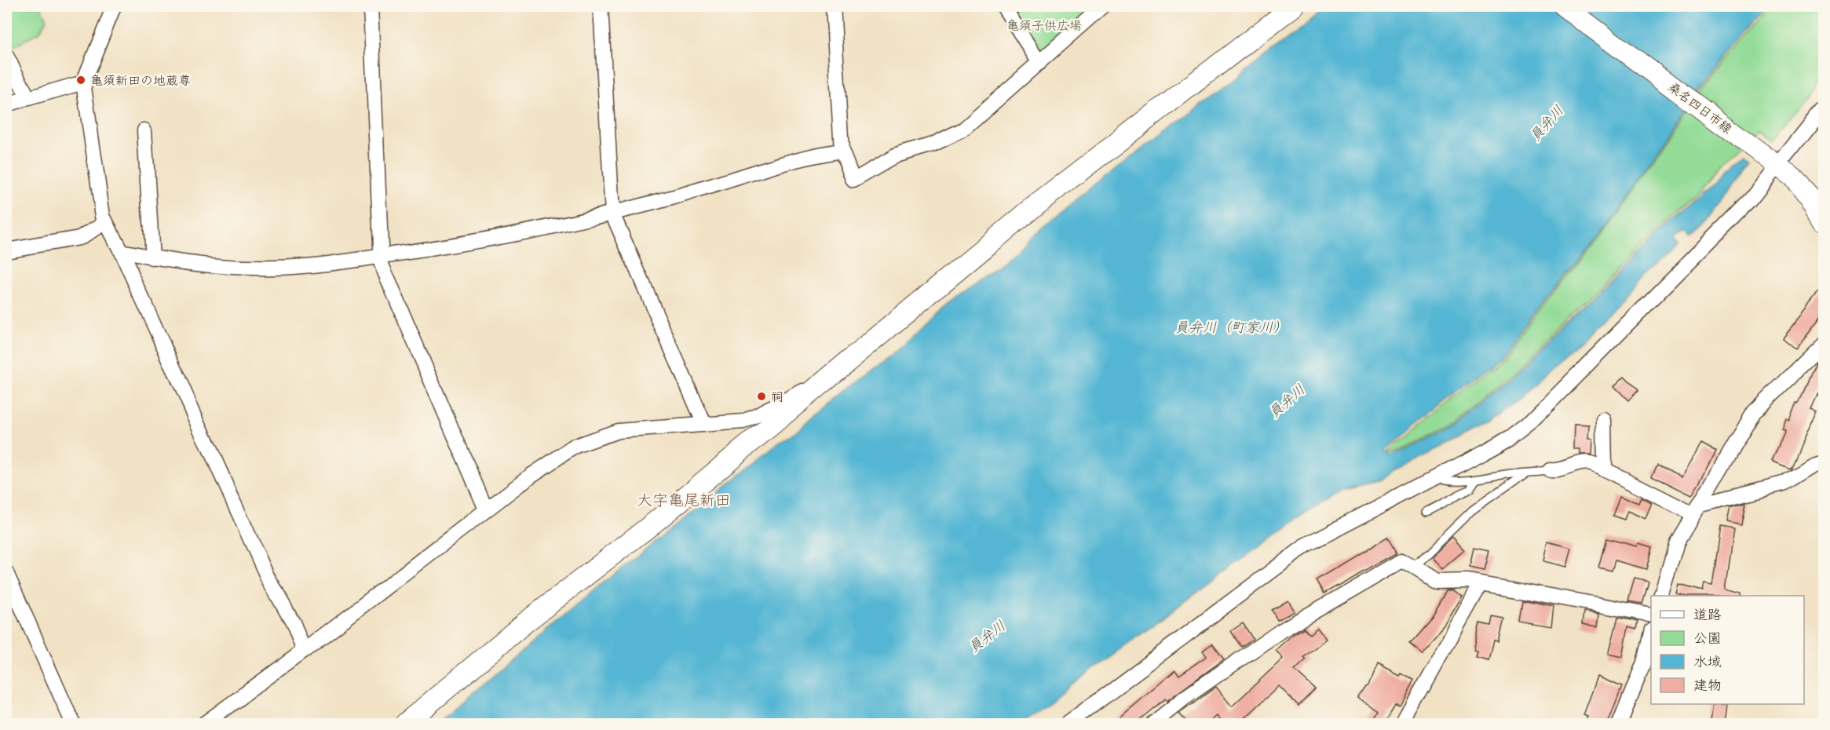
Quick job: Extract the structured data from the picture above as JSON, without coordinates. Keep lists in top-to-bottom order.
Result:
{
  "streets": {
    "street": ["桑名四日市線"]
  },
  "districts": ["大字亀尾新田"],
  "water": ["員弁川", "員弁川（町家川）"],
  "parks": ["亀須子供広場"],
  "places": ["亀須新田の地蔵尊", "祠"],
  "legend": [
    "道路",
    "公園",
    "水域",
    "建物"
  ]
}
